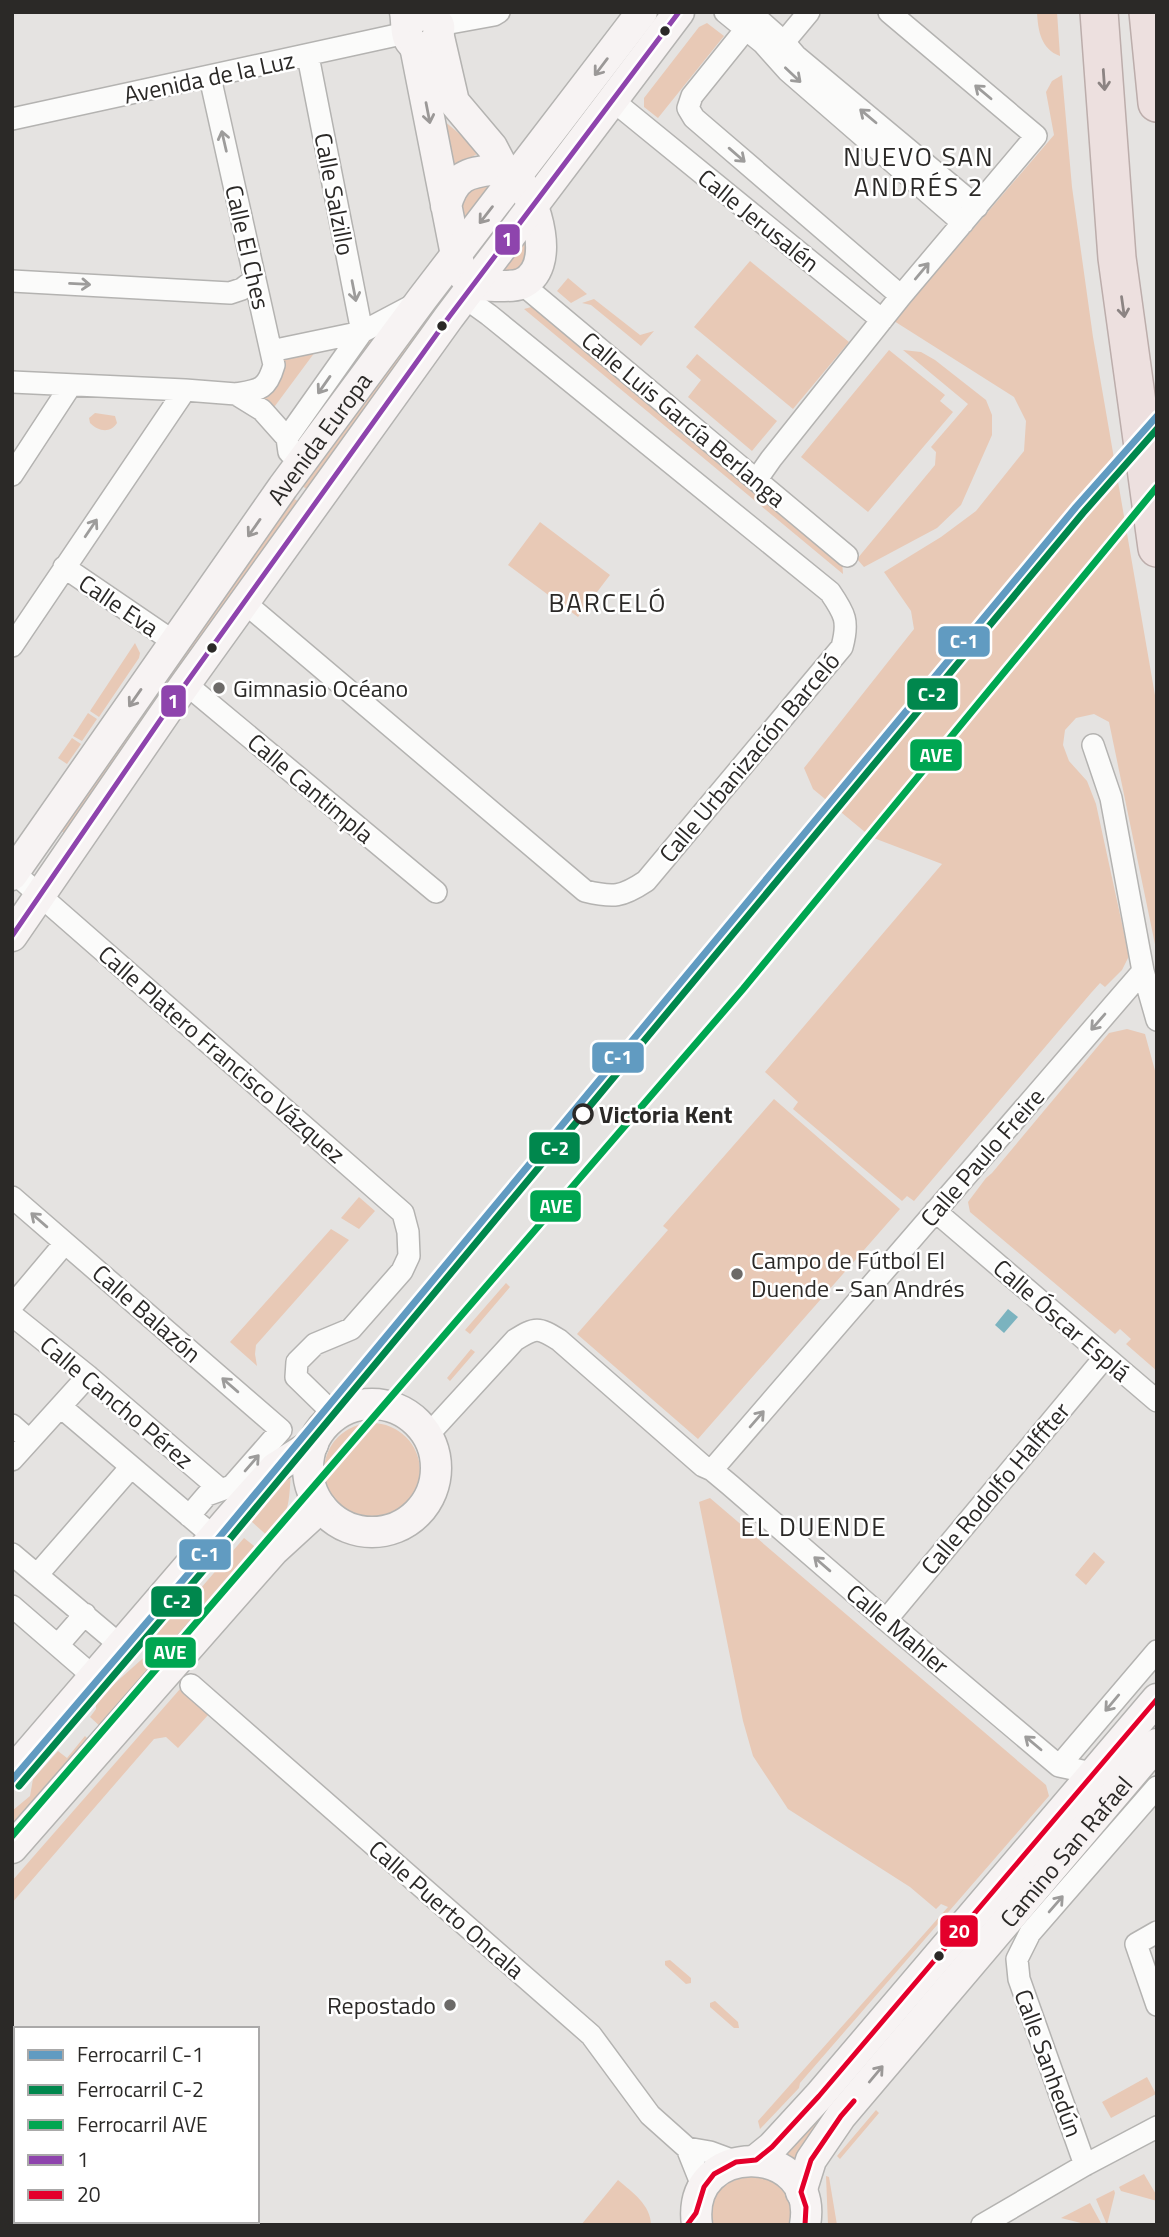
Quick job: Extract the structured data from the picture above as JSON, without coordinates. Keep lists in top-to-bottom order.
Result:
{
  "streets": {
    "main road": ["Avenida Europa", "Camino San Rafael"],
    "street": [
      "Avenida de la Luz",
      "Calle Salzillo",
      "Calle Jerusalén",
      "Calle El Ches",
      "Calle Luis García Berlanga",
      "Calle Eva",
      "Calle Urbanización Barceló",
      "Calle Cantimpla",
      "Calle Platero Francisco Vázquez",
      "Calle Paulo Freire",
      "Calle Balazón",
      "Calle Óscar Esplá",
      "Calle Cancho Pérez",
      "Calle Rodolfo Halffter",
      "Calle Mahler",
      "Calle Puerto Oncala",
      "Calle Sanhedún"
    ]
  },
  "crossings": [
    ["Avenida de la Luz", "Calle Salzillo"],
    ["Avenida de la Luz", "Calle El Ches"],
    ["Calle Jerusalén", "Avenida Europa"],
    ["Avenida Europa", "Calle Eva"],
    ["Avenida Europa", "Calle Urbanización Barceló"],
    ["Avenida Europa", "Calle Cantimpla"],
    ["Avenida Europa", "Calle Platero Francisco Vázquez"],
    ["Calle Platero Francisco Vázquez", "Calle Mahler"],
    ["Calle Paulo Freire", "Calle Óscar Esplá"],
    ["Calle Paulo Freire", "Calle Mahler"],
    ["Calle Balazón", "Calle Cancho Pérez"],
    ["Calle Óscar Esplá", "Calle Rodolfo Halffter"],
    ["Calle Rodolfo Halffter", "Calle Mahler"],
    ["Calle Mahler", "Camino San Rafael"],
    ["Camino San Rafael", "Calle Puerto Oncala"],
    ["Camino San Rafael", "Calle Sanhedún"]
  ],
  "one_way": [
    "Calle Salzillo",
    "Calle El Ches",
    "Calle Balazón",
    "Calle Mahler"
  ],
  "districts": ["NUEVO SAN ANDRÉS 2", "BARCELÓ", "EL DUENDE"],
  "places": [
    "Gimnasio Océano",
    "Victoria Kent",
    "Campo de Fútbol El Duende - San Andrés",
    "Repostado"
  ],
  "lines": [
    "transit line 1",
    "rail line C-1",
    "rail line C-2",
    "rail line AVE",
    "transit line 20"
  ],
  "legend": [
    "Ferrocarril C-1",
    "Ferrocarril C-2",
    "Ferrocarril AVE",
    "1",
    "20"
  ]
}
